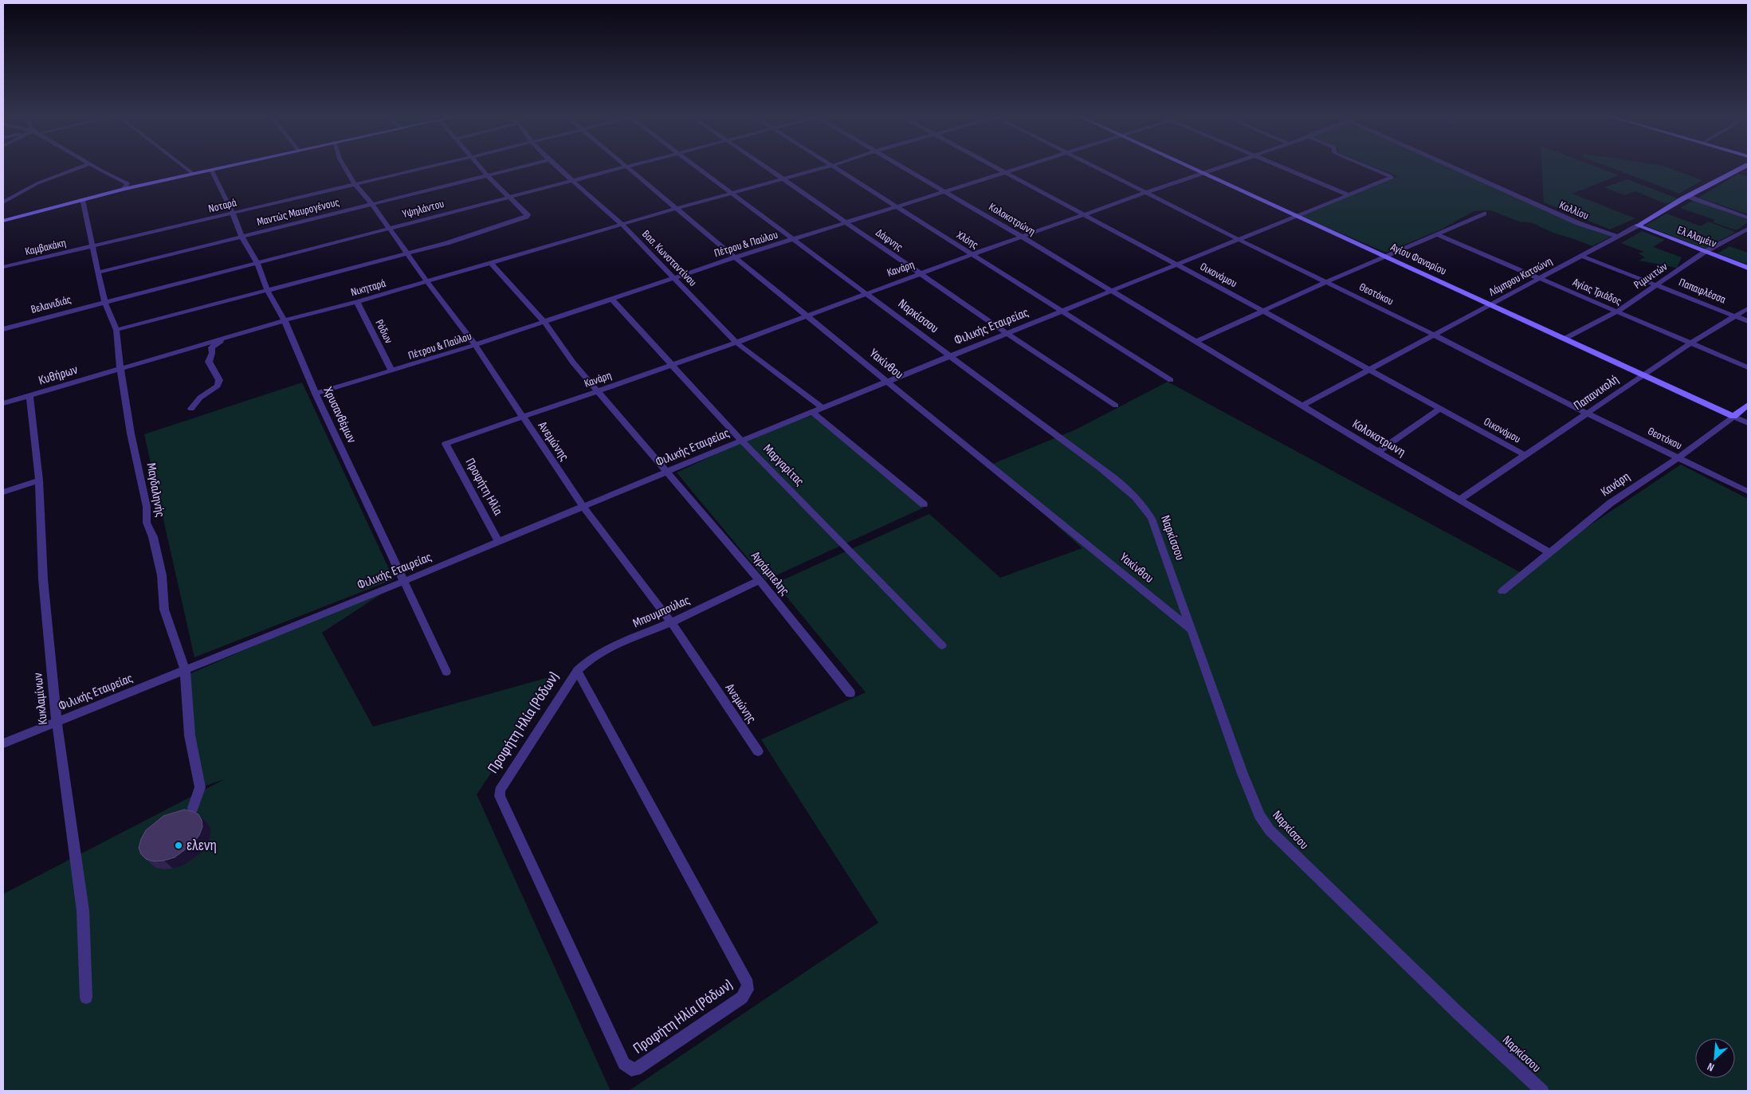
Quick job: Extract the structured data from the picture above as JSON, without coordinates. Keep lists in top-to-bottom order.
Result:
{
  "streets": {
    "street": [
      "Νοταρά",
      "Υψηλάντου",
      "Καλλίου",
      "Μαντώς Μαυρογένους",
      "Κολοκοτρώνη",
      "Ελ Αλαμέιν",
      "Δάφνης",
      "Χλόης",
      "Πέτρου & Παύλου",
      "Καμβακάκη",
      "Βασ. Κωνσταντίνου",
      "Αγίου Φαναρίου",
      "Κανάρη",
      "Οικονόμου",
      "Ριμινιτών",
      "Λάμπρου Κατσώνη",
      "Νικηταρά",
      "Παπαφλέσσα",
      "Αγίας Τριάδος",
      "Θεοτόκου",
      "Βελανιδιάς",
      "Ναρκίσσου",
      "Φιλικής Εταιρείας",
      "Ρόδων",
      "Υακίνθου",
      "Κυθήρων",
      "Παπανικολή",
      "Χρυσανθέμων",
      "Κολοκοτρωνη",
      "Ανεμώνης",
      "Μαργαρίτας",
      "Προφήτη Ηλία",
      "Μαγδαληνής",
      "Αγράμπελης",
      "Μπουμπούλας",
      "Κυκλαμίνων",
      "Προφήτη Ηλία (Ρόδων)"
    ]
  },
  "crossings": [
    ["Νοταρά", "Καμβακάκη"],
    ["Νοταρά", "Χρυσανθέμων"],
    ["Νοταρά", "Ανεμώνης"],
    ["Νοταρά", "Μαγδαληνής"],
    ["Υψηλάντου", "Βασ. Κωνσταντίνου"],
    ["Υψηλάντου", "Νικηταρά"],
    ["Υψηλάντου", "Βελανιδιάς"],
    ["Υψηλάντου", "Χρυσανθέμων"],
    ["Υψηλάντου", "Ανεμώνης"],
    ["Υψηλάντου", "Μαγδαληνής"],
    ["Καλλίου", "Λάμπρου Κατσώνη"],
    ["Μαντώς Μαυρογένους", "Χρυσανθέμων"],
    ["Μαντώς Μαυρογένους", "Ανεμώνης"],
    ["Μαντώς Μαυρογένους", "Μαγδαληνής"],
    ["Κολοκοτρώνη", "Πέτρου & Παύλου"],
    ["Κολοκοτρώνη", "Κανάρη"],
    ["Κολοκοτρώνη", "Φιλικής Εταιρείας"],
    ["Κολοκοτρώνη", "Κολοκοτρωνη"],
    ["Ελ Αλαμέιν", "Ριμινιτών"],
    ["Ελ Αλαμέιν", "Λάμπρου Κατσώνη"],
    ["Δάφνης", "Πέτρου & Παύλου"],
    ["Δάφνης", "Κανάρη"],
    ["Δάφνης", "Νικηταρά"],
    ["Δάφνης", "Φιλικής Εταιρείας"],
    ["Χλόης", "Πέτρου & Παύλου"],
    ["Χλόης", "Κανάρη"],
    ["Χλόης", "Φιλικής Εταιρείας"],
    ["Πέτρου & Παύλου", "Βασ. Κωνσταντίνου"],
    ["Πέτρου & Παύλου", "Οικονόμου"],
    ["Πέτρου & Παύλου", "Ναρκίσσου"],
    ["Πέτρου & Παύλου", "Ρόδων"],
    ["Πέτρου & Παύλου", "Υακίνθου"],
    ["Πέτρου & Παύλου", "Χρυσανθέμων"],
    ["Πέτρου & Παύλου", "Ανεμώνης"],
    ["Πέτρου & Παύλου", "Μαργαρίτας"],
    ["Πέτρου & Παύλου", "Αγράμπελης"],
    ["Καμβακάκη", "Μαγδαληνής"],
    ["Βασ. Κωνσταντίνου", "Κανάρη"],
    ["Βασ. Κωνσταντίνου", "Νικηταρά"],
    ["Βασ. Κωνσταντίνου", "Φιλικής Εταιρείας"],
    ["Αγίου Φαναρίου", "Κανάρη"],
    ["Αγίου Φαναρίου", "Ριμινιτών"],
    ["Αγίου Φαναρίου", "Λάμπρου Κατσώνη"],
    ["Αγίου Φαναρίου", "Φιλικής Εταιρείας"],
    ["Αγίου Φαναρίου", "Παπανικολή"],
    ["Κανάρη", "Οικονόμου"],
    ["Κανάρη", "Θεοτόκου"],
    ["Κανάρη", "Ναρκίσσου"],
    ["Κανάρη", "Υακίνθου"],
    ["Κανάρη", "Κολοκοτρωνη"],
    ["Κανάρη", "Ανεμώνης"],
    ["Κανάρη", "Μαργαρίτας"],
    ["Κανάρη", "Προφήτη Ηλία"],
    ["Κανάρη", "Αγράμπελης"],
    ["Οικονόμου", "Λάμπρου Κατσώνη"],
    ["Οικονόμου", "Φιλικής Εταιρείας"],
    ["Οικονόμου", "Παπανικολή"],
    ["Ριμινιτών", "Παπαφλέσσα"],
    ["Ριμινιτών", "Αγίας Τριάδος"],
    ["Λάμπρου Κατσώνη", "Παπαφλέσσα"],
    ["Λάμπρου Κατσώνη", "Αγίας Τριάδος"],
    ["Λάμπρου Κατσώνη", "Θεοτόκου"],
    ["Λάμπρου Κατσώνη", "Κολοκοτρωνη"],
    ["Νικηταρά", "Ναρκίσσου"],
    ["Νικηταρά", "Ρόδων"],
    ["Νικηταρά", "Υακίνθου"],
    ["Νικηταρά", "Κυθήρων"],
    ["Νικηταρά", "Χρυσανθέμων"],
    ["Νικηταρά", "Ανεμώνης"],
    ["Νικηταρά", "Μαγδαληνής"],
    ["Νικηταρά", "Αγράμπελης"],
    ["Παπαφλέσσα", "Παπανικολή"],
    ["Αγίας Τριάδος", "Παπανικολή"],
    ["Θεοτόκου", "Φιλικής Εταιρείας"],
    ["Θεοτόκου", "Παπανικολή"],
    ["Βελανιδιάς", "Μαγδαληνής"],
    ["Ναρκίσσου", "Φιλικής Εταιρείας"],
    ["Ναρκίσσου", "Υακίνθου"],
    ["Φιλικής Εταιρείας", "Υακίνθου"],
    ["Φιλικής Εταιρείας", "Χρυσανθέμων"],
    ["Φιλικής Εταιρείας", "Ανεμώνης"],
    ["Φιλικής Εταιρείας", "Μαργαρίτας"],
    ["Φιλικής Εταιρείας", "Προφήτη Ηλία"],
    ["Φιλικής Εταιρείας", "Μαγδαληνής"],
    ["Φιλικής Εταιρείας", "Αγράμπελης"],
    ["Φιλικής Εταιρείας", "Κυκλαμίνων"],
    ["Κυθήρων", "Μαγδαληνής"],
    ["Κυθήρων", "Κυκλαμίνων"],
    ["Παπανικολή", "Κολοκοτρωνη"],
    ["Ανεμώνης", "Μπουμπούλας"],
    ["Αγράμπελης", "Μπουμπούλας"],
    ["Μπουμπούλας", "Προφήτη Ηλία (Ρόδων)"]
  ],
  "places": ["ελενη"],
  "north": "bottom left"
}
